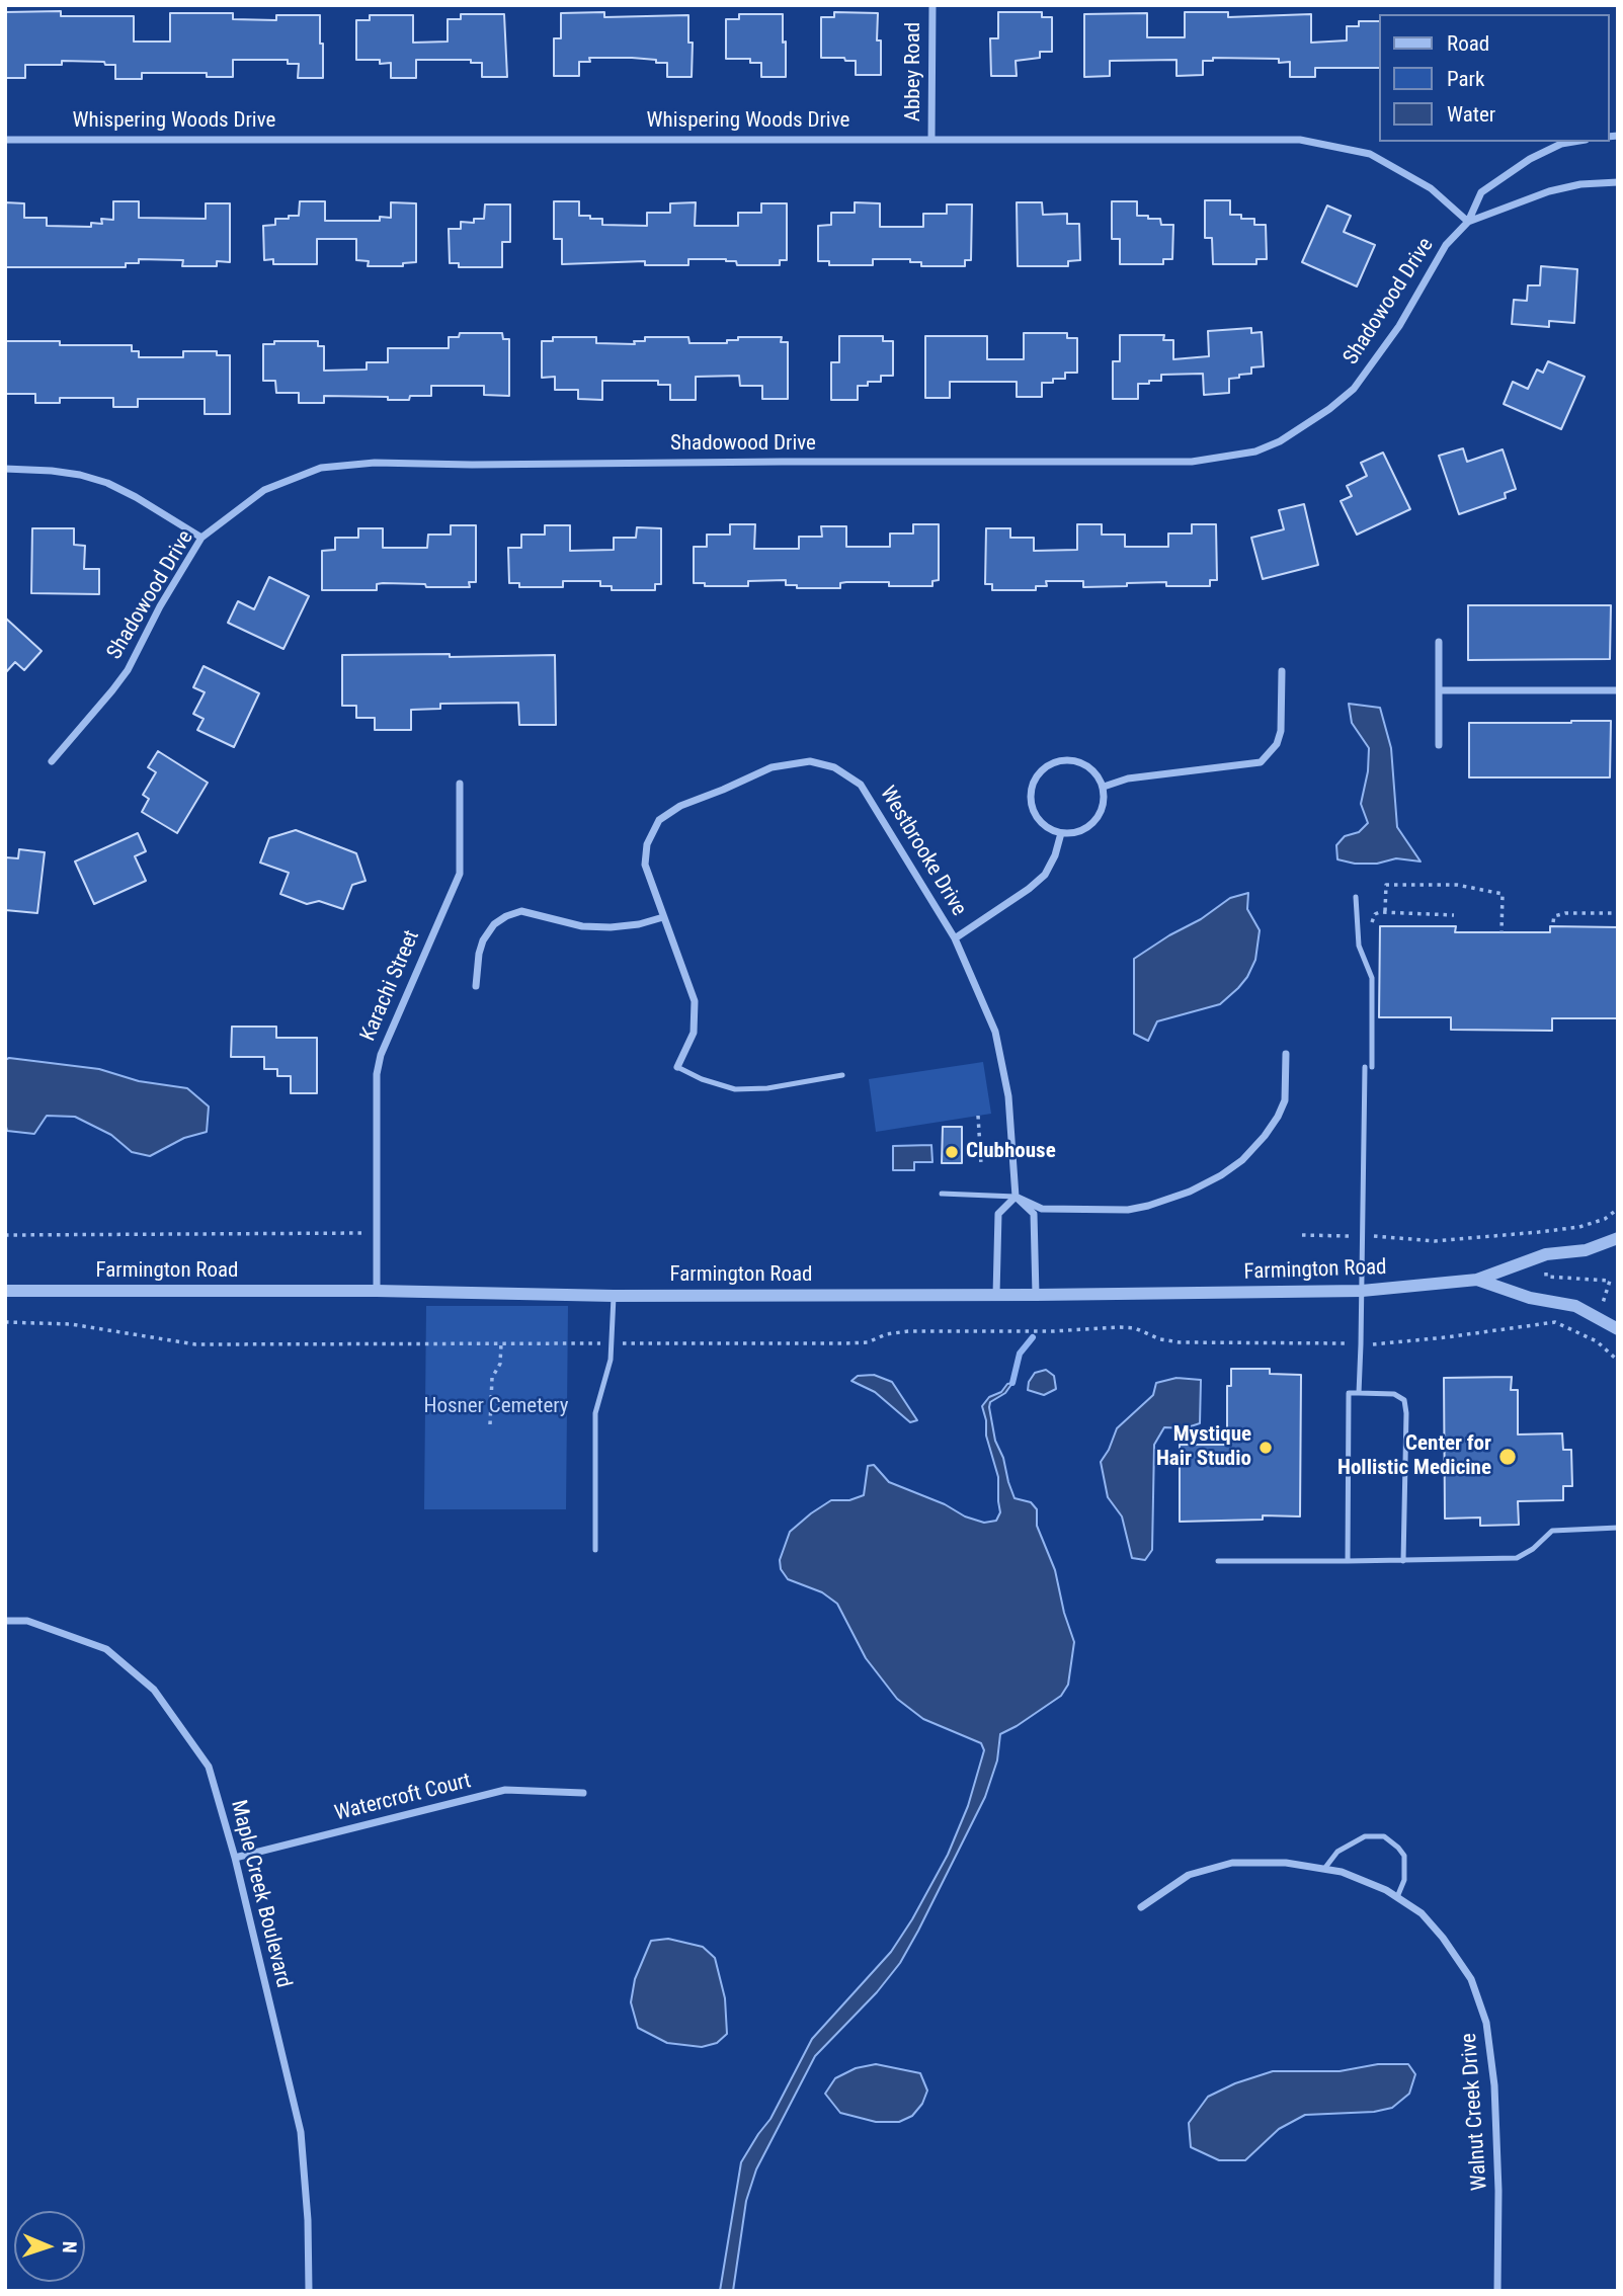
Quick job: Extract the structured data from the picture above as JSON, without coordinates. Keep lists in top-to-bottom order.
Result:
{
  "streets": {
    "street": [
      "Abbey Road",
      "Whispering Woods Drive",
      "Shadowood Drive",
      "Westbrooke Drive",
      "Karachi Street",
      "Farmington Road",
      "Watercroft Court",
      "Maple Creek Boulevard",
      "Walnut Creek Drive"
    ]
  },
  "crossings": [
    ["Abbey Road", "Whispering Woods Drive"],
    ["Whispering Woods Drive", "Shadowood Drive"],
    ["Westbrooke Drive", "Farmington Road"],
    ["Karachi Street", "Farmington Road"],
    ["Watercroft Court", "Maple Creek Boulevard"]
  ],
  "parks": ["Hosner Cemetery"],
  "places": ["Clubhouse", "Mystique Hair Studio", "Center for Hollistic Medicine"],
  "legend": ["Road", "Park", "Water"],
  "north": "right"
}
